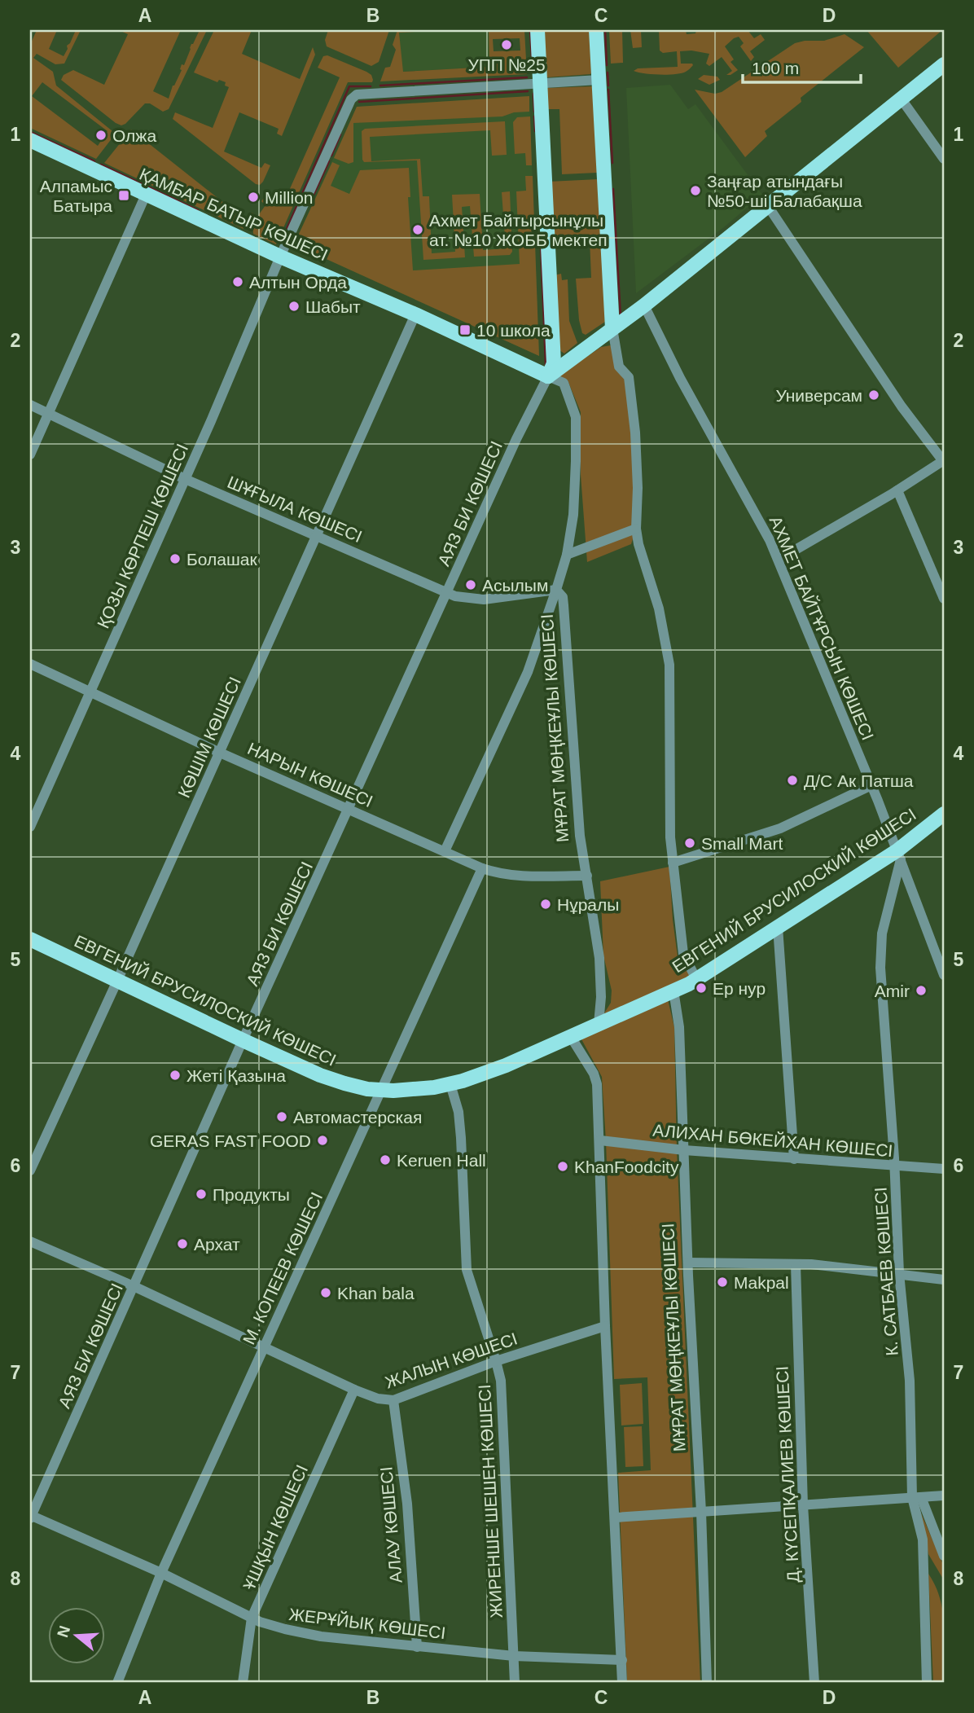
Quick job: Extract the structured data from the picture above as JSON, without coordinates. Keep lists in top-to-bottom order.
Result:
{
  "streets": {
    "main road": ["ҚАМБАР БАТЫР КӨШЕСІ", "ЕВГЕНИЙ БРУСИЛОСКИЙ КӨШЕСІ"],
    "street": [
      "АЯЗ БИ КӨШЕСІ",
      "ШҰҒЫЛА КӨШЕСІ",
      "ҚОЗЫ КӨРПЕШ КӨШЕСІ",
      "АХМЕТ БАЙТҰРСЫН КӨШЕСІ",
      "МҰРАТ МӨҢКЕҰЛЫ КӨШЕСІ",
      "КӨШІМ КӨШЕСІ",
      "НАРЫН КӨШЕСІ",
      "АЛИХАН БӨКЕЙХАН КӨШЕСІ",
      "М. КОПЕЕВ КӨШЕСІ",
      "К. САТБАЕВ КӨШЕСІ",
      "ЖАЛЫН КӨШЕСІ",
      "Д. КҮСЕПҚАЛИЕВ КӨШЕСІ",
      "ЖИРЕНШЕ ШЕШЕН КӨШЕСІ",
      "АЛАУ КӨШЕСІ",
      "ҰШҚЫН КӨШЕСІ",
      "ЖЕРҰЙЫҚ КӨШЕСІ"
    ]
  },
  "crossings": [
    ["ҚАМБАР БАТЫР КӨШЕСІ", "АЯЗ БИ КӨШЕСІ"],
    ["ҚАМБАР БАТЫР КӨШЕСІ", "ҚОЗЫ КӨРПЕШ КӨШЕСІ"],
    ["ҚАМБАР БАТЫР КӨШЕСІ", "МҰРАТ МӨҢКЕҰЛЫ КӨШЕСІ"],
    ["ҚАМБАР БАТЫР КӨШЕСІ", "КӨШІМ КӨШЕСІ"],
    ["АЯЗ БИ КӨШЕСІ", "ШҰҒЫЛА КӨШЕСІ"],
    ["АЯЗ БИ КӨШЕСІ", "МҰРАТ МӨҢКЕҰЛЫ КӨШЕСІ"],
    ["АЯЗ БИ КӨШЕСІ", "НАРЫН КӨШЕСІ"],
    ["АЯЗ БИ КӨШЕСІ", "ЕВГЕНИЙ БРУСИЛОСКИЙ КӨШЕСІ"],
    ["АЯЗ БИ КӨШЕСІ", "ЖАЛЫН КӨШЕСІ"],
    ["АЯЗ БИ КӨШЕСІ", "ЖЕРҰЙЫҚ КӨШЕСІ"],
    ["ШҰҒЫЛА КӨШЕСІ", "ҚОЗЫ КӨРПЕШ КӨШЕСІ"],
    ["ШҰҒЫЛА КӨШЕСІ", "МҰРАТ МӨҢКЕҰЛЫ КӨШЕСІ"],
    ["ШҰҒЫЛА КӨШЕСІ", "КӨШІМ КӨШЕСІ"],
    ["ҚОЗЫ КӨРПЕШ КӨШЕСІ", "НАРЫН КӨШЕСІ"],
    ["АХМЕТ БАЙТҰРСЫН КӨШЕСІ", "ЕВГЕНИЙ БРУСИЛОСКИЙ КӨШЕСІ"],
    ["АХМЕТ БАЙТҰРСЫН КӨШЕСІ", "К. САТБАЕВ КӨШЕСІ"],
    ["МҰРАТ МӨҢКЕҰЛЫ КӨШЕСІ", "НАРЫН КӨШЕСІ"],
    ["МҰРАТ МӨҢКЕҰЛЫ КӨШЕСІ", "ЕВГЕНИЙ БРУСИЛОСКИЙ КӨШЕСІ"],
    ["МҰРАТ МӨҢКЕҰЛЫ КӨШЕСІ", "АЛИХАН БӨКЕЙХАН КӨШЕСІ"],
    ["КӨШІМ КӨШЕСІ", "НАРЫН КӨШЕСІ"],
    ["КӨШІМ КӨШЕСІ", "ЕВГЕНИЙ БРУСИЛОСКИЙ КӨШЕСІ"],
    ["НАРЫН КӨШЕСІ", "М. КОПЕЕВ КӨШЕСІ"],
    ["ЕВГЕНИЙ БРУСИЛОСКИЙ КӨШЕСІ", "М. КОПЕЕВ КӨШЕСІ"],
    ["ЕВГЕНИЙ БРУСИЛОСКИЙ КӨШЕСІ", "К. САТБАЕВ КӨШЕСІ"],
    ["ЕВГЕНИЙ БРУСИЛОСКИЙ КӨШЕСІ", "ЖИРЕНШЕ ШЕШЕН КӨШЕСІ"],
    ["АЛИХАН БӨКЕЙХАН КӨШЕСІ", "К. САТБАЕВ КӨШЕСІ"],
    ["М. КОПЕЕВ КӨШЕСІ", "ЖАЛЫН КӨШЕСІ"],
    ["М. КОПЕЕВ КӨШЕСІ", "ЖЕРҰЙЫҚ КӨШЕСІ"],
    ["ЖАЛЫН КӨШЕСІ", "ЖИРЕНШЕ ШЕШЕН КӨШЕСІ"],
    ["ЖАЛЫН КӨШЕСІ", "АЛАУ КӨШЕСІ"],
    ["ЖАЛЫН КӨШЕСІ", "ҰШҚЫН КӨШЕСІ"],
    ["ЖИРЕНШЕ ШЕШЕН КӨШЕСІ", "ЖЕРҰЙЫҚ КӨШЕСІ"],
    ["АЛАУ КӨШЕСІ", "ЖЕРҰЙЫҚ КӨШЕСІ"],
    ["ҰШҚЫН КӨШЕСІ", "ЖЕРҰЙЫҚ КӨШЕСІ"]
  ],
  "places": {
    "other": [
      "УПП №25",
      "Олжа",
      "Заңғар атындағы №50-ші Балабақша",
      "Million",
      "Ахмет Байтырсынұлы ат. №10 ЖОББ мектеп",
      "Алтын Орда",
      "Шабыт",
      "Универсам",
      "Болашак",
      "Асылым",
      "Д/С Ак Патша",
      "Small Mart",
      "Нұралы",
      "Ер нур",
      "Amir",
      "Жеті Қазына",
      "Автомастерская",
      "GERAS FAST FOOD",
      "Keruen Hall",
      "KhanFoodcity",
      "Продукты",
      "Архат",
      "Makpal",
      "Khan bala"
    ],
    "transit": ["Алпамыс Батыра", "10 школа"]
  },
  "scale_bar": "100 m",
  "north": "left",
  "grid": {
    "columns": [
      "A",
      "B",
      "C",
      "D"
    ],
    "rows": [
      "1",
      "2",
      "3",
      "4",
      "5",
      "6",
      "7",
      "8"
    ]
  }
}
